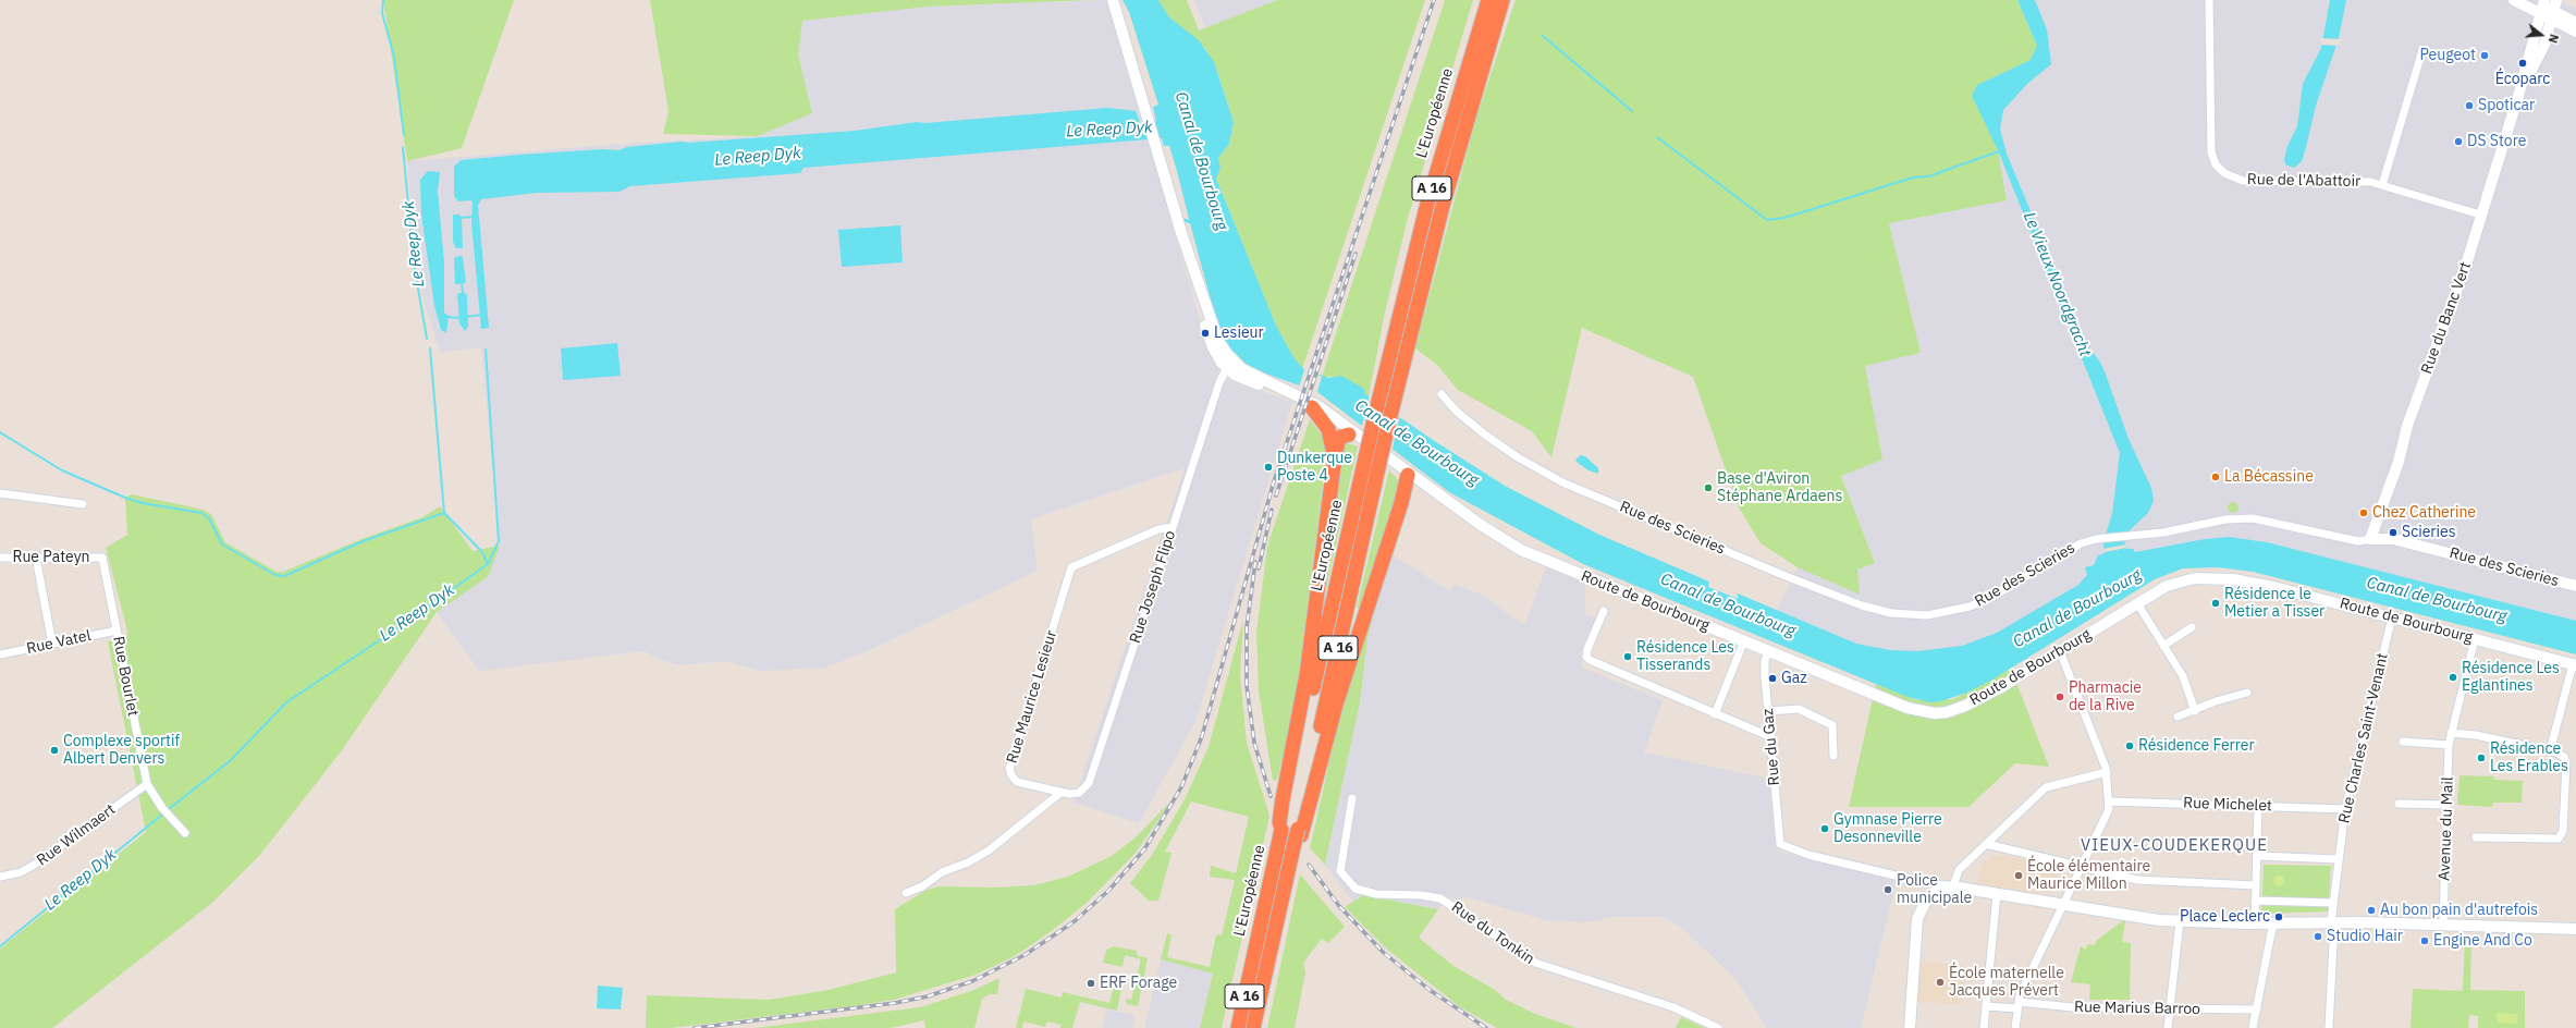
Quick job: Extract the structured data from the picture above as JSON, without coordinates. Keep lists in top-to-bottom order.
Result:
{
  "streets": {
    "highway": ["L'Européenne", "A 16"],
    "main road": ["Rue du Banc Vert", "Rue des Scieries", "Route de Bourbourg"],
    "street": [
      "Rue de l'Abattoir",
      "Rue Pateyn",
      "Rue Joseph Flipo",
      "Rue Vatel",
      "Rue Bourlet",
      "Rue Maurice Lesieur",
      "Rue Charles Saint-Venant",
      "Rue du Gaz",
      "Rue Michelet",
      "Avenue du Mail",
      "Rue Wilmaert",
      "Rue du Tonkin",
      "Rue Marius Barroo"
    ]
  },
  "crossings": [
    ["Rue de l'Abattoir", "Rue du Banc Vert"],
    ["Rue du Banc Vert", "Rue des Scieries"],
    ["Rue Pateyn", "Rue Bourlet"],
    ["Rue Joseph Flipo", "Route de Bourbourg"],
    ["Rue Joseph Flipo", "Rue Maurice Lesieur"],
    ["Route de Bourbourg", "Rue Charles Saint-Venant"],
    ["Route de Bourbourg", "Rue du Gaz"],
    ["Route de Bourbourg", "Avenue du Mail"],
    ["Rue Vatel", "Rue Bourlet"],
    ["Rue Bourlet", "Rue Wilmaert"],
    ["Rue Charles Saint-Venant", "Rue Michelet"]
  ],
  "districts": ["VIEUX-COUDEKERQUE"],
  "water": ["Le Reep Dyk", "Canal de Bourbourg", "Le Vieux Noordgracht"],
  "places": [
    "Peugeot",
    "Écoparc",
    "Spoticar",
    "DS Store",
    "Lesieur",
    "Dunkerque Poste 4",
    "La Bécassine",
    "Base d'Aviron Stéphane Ardaens",
    "Chez Catherine",
    "Scieries",
    "Résidence le Metier a Tisser",
    "Résidence Les Tisserands",
    "Résidence Les Eglantines",
    "Gaz",
    "Pharmacie de la Rive",
    "Résidence Ferrer",
    "Complexe sportif Albert Denvers",
    "Résidence Les Erables",
    "Gymnase Pierre Desonneville",
    "École élémentaire Maurice Millon",
    "Police municipale",
    "Au bon pain d'autrefois",
    "Place Leclerc",
    "Studio Hair",
    "Engine And Co",
    "École maternelle Jacques Prévert",
    "ERF Forage"
  ],
  "north": "right"
}
